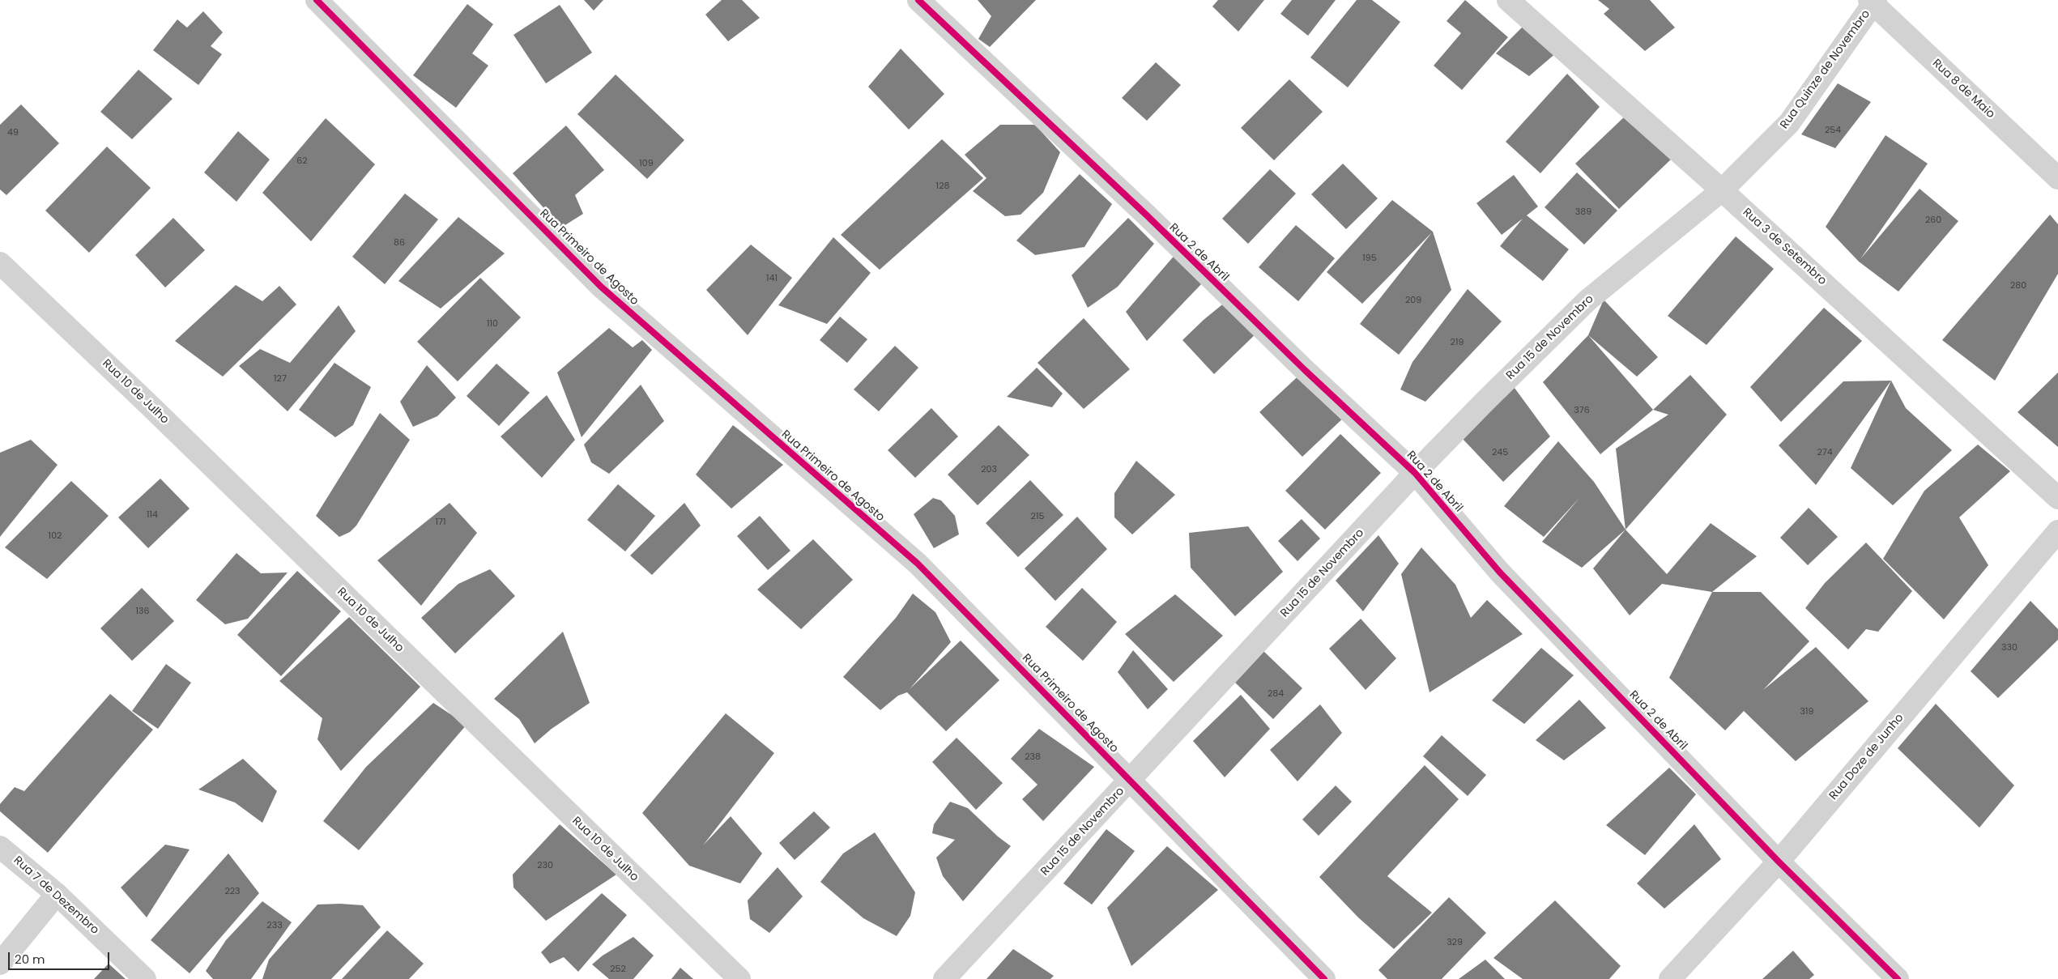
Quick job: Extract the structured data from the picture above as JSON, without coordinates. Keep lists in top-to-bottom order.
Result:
{
  "streets": {
    "street": [
      "Rua Quinze de Novembro",
      "Rua 8 de Maio",
      "Rua 3 de Setembro",
      "Rua 2 de Abril",
      "Rua Primeiro de Agosto",
      "Rua 15 de Novembro",
      "Rua 10 de Julho",
      "Rua Doze de Junho",
      "Rua 7 de Dezembro"
    ]
  },
  "crossings": [
    ["Rua Quinze de Novembro", "Rua 8 de Maio"],
    ["Rua Quinze de Novembro", "Rua 3 de Setembro"],
    ["Rua Quinze de Novembro", "Rua 15 de Novembro"],
    ["Rua 3 de Setembro", "Rua 15 de Novembro"],
    ["Rua 2 de Abril", "Rua 15 de Novembro"],
    ["Rua 2 de Abril", "Rua Doze de Junho"],
    ["Rua Primeiro de Agosto", "Rua 15 de Novembro"]
  ],
  "house_numbers": [
    "254",
    "49",
    "62",
    "109",
    "128",
    "389",
    "260",
    "86",
    "195",
    "141",
    "280",
    "209",
    "110",
    "219",
    "127",
    "376",
    "245",
    "274",
    "203",
    "114",
    "215",
    "171",
    "102",
    "136",
    "330",
    "284",
    "319",
    "238",
    "230",
    "223",
    "233",
    "329",
    "252"
  ],
  "scale_bar": "20 m"
}
